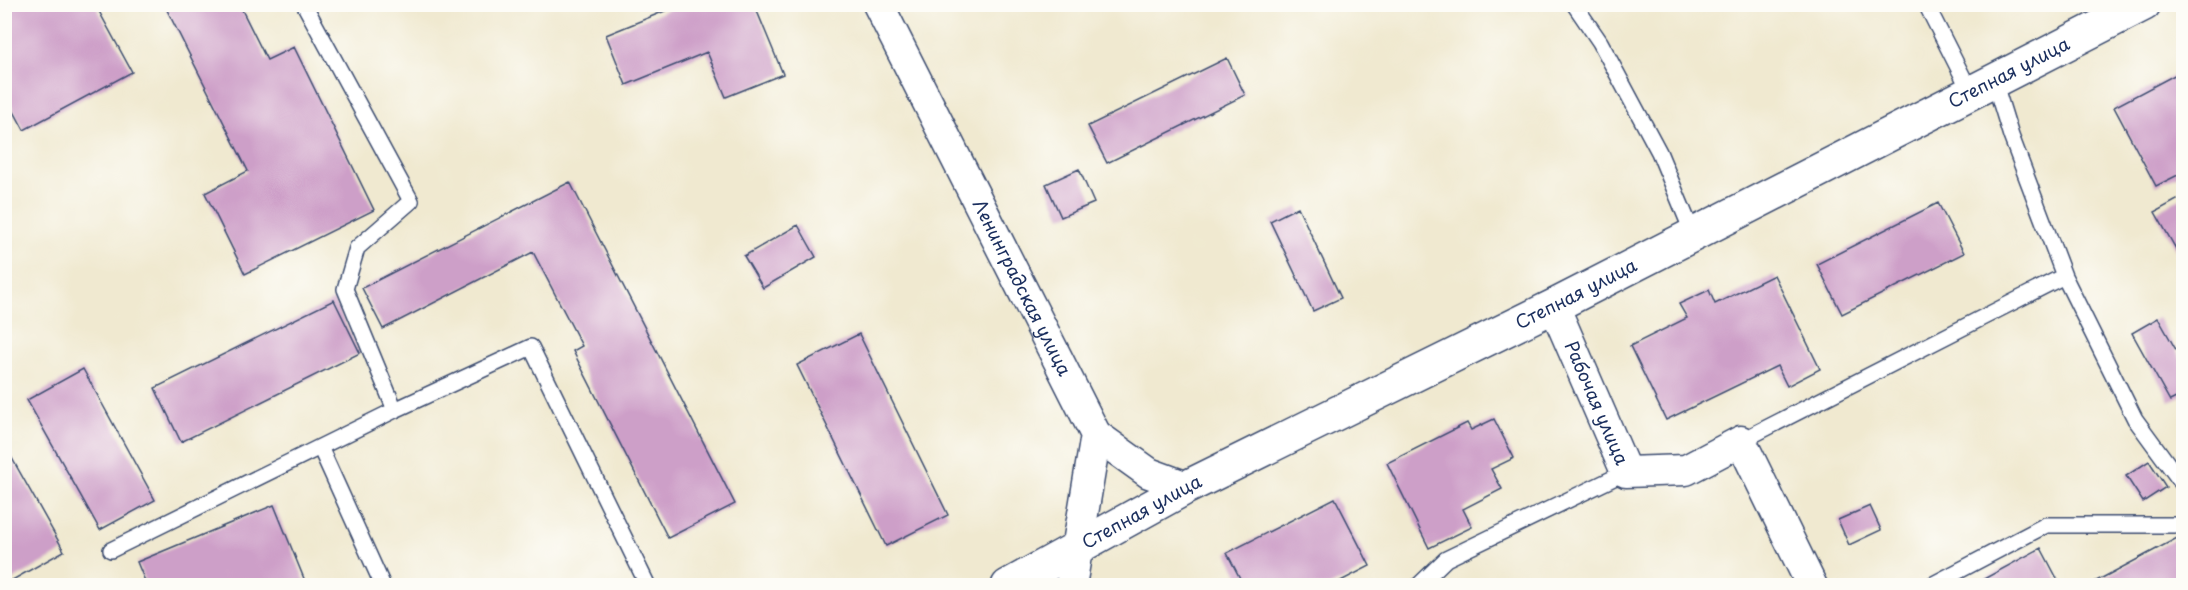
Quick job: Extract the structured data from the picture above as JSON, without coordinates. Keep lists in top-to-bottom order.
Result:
{
  "streets": {
    "street": ["Степная улица", "Ленинградская улица", "Рабочая улица"]
  },
  "crossings": [
    ["Степная улица", "Рабочая улица"]
  ]
}
